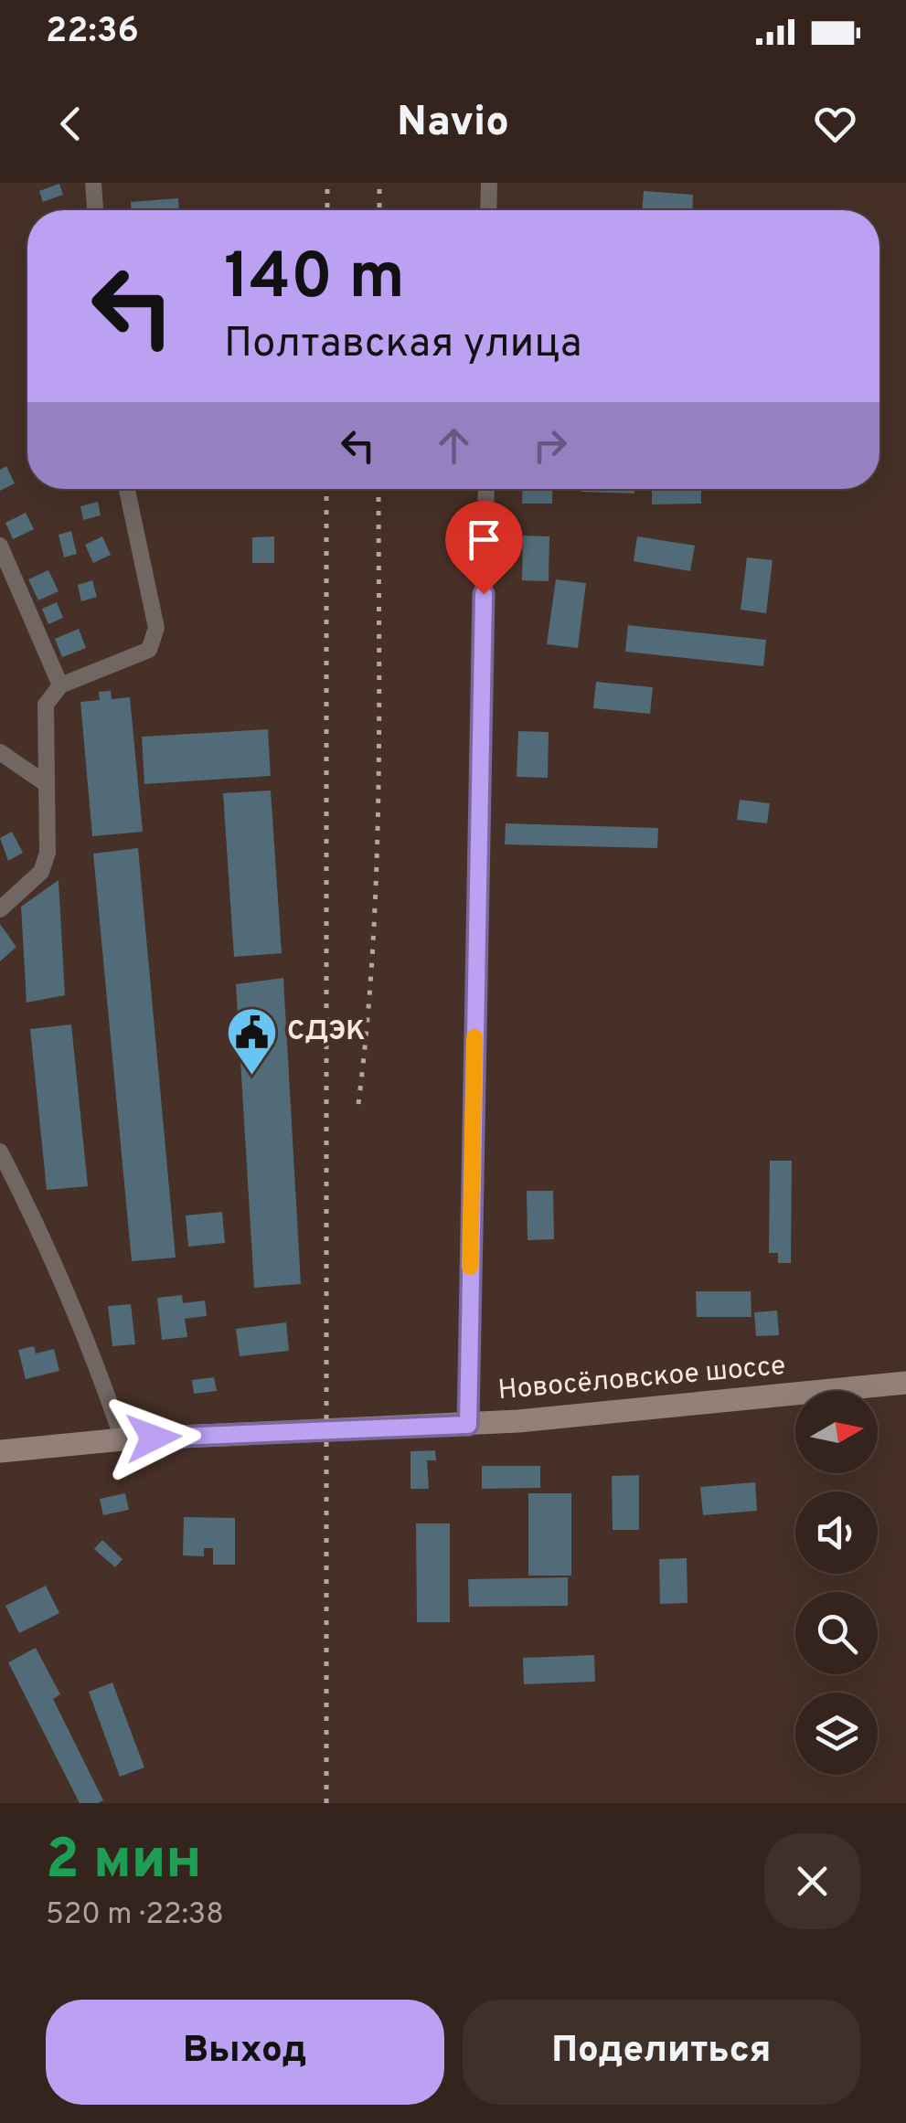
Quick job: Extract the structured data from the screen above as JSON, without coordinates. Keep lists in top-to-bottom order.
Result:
{
  "streets": {
    "main road": ["Новосёловское шоссе"]
  },
  "places": {
    "public building": ["СДЭК"]
  },
  "north": "right",
  "page": {
    "status": "22:36",
    "header": "Navio",
    "turn": ["140 m", "Полтавская улица"],
    "heading": ["2 мин", "520 m · 22:38"],
    "buttons": ["Выход", "Поделиться"]
  }
}
